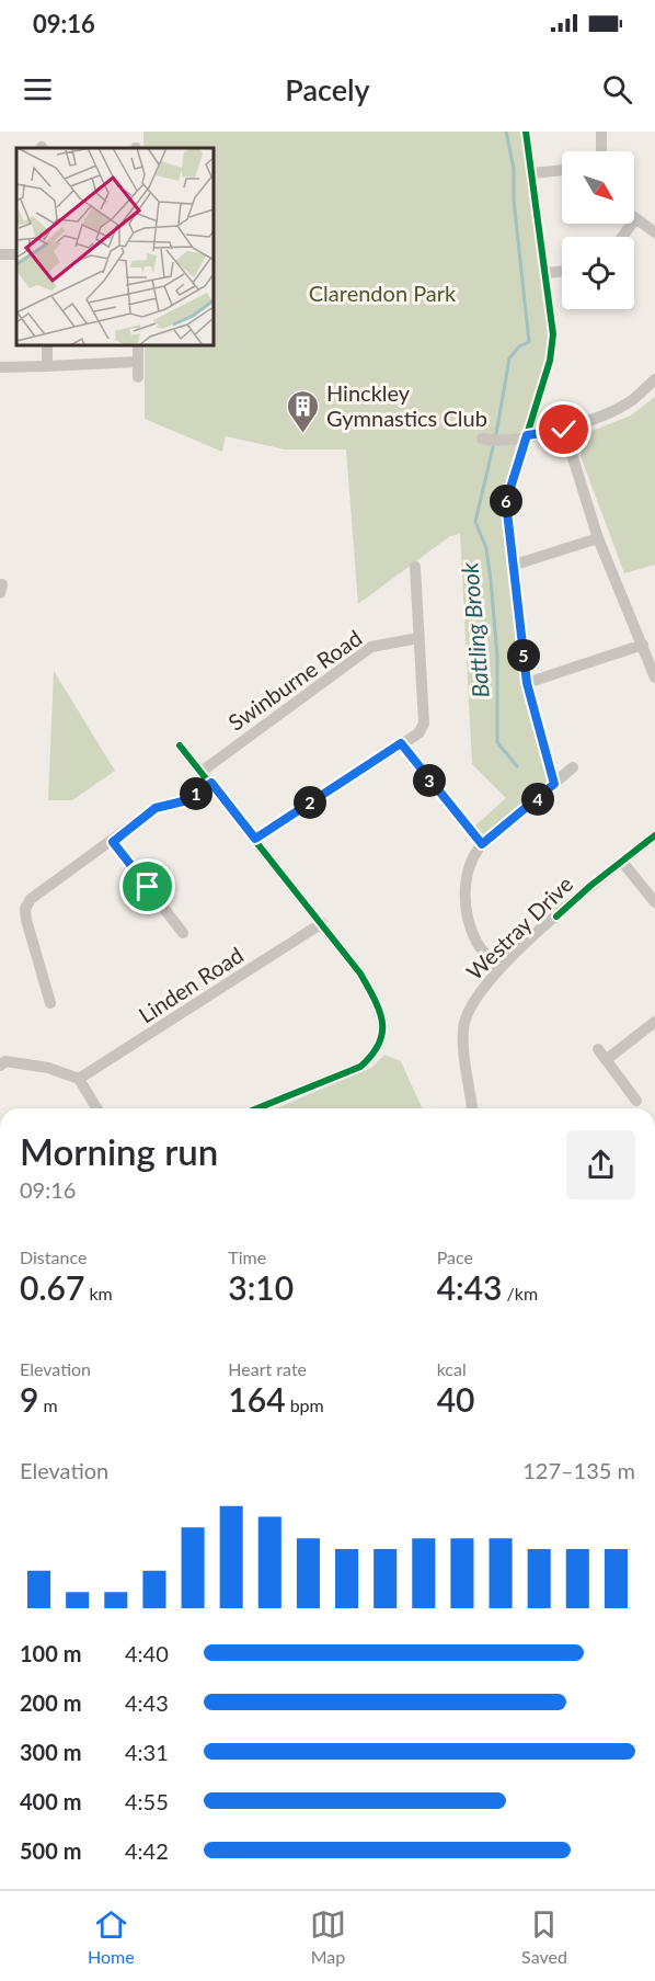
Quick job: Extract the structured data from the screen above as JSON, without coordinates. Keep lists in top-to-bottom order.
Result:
{
  "streets": {
    "street": ["Swinburne Road", "Westray Drive", "Linden Road"]
  },
  "water": ["Battling Brook"],
  "parks": ["Clarendon Park"],
  "places": {
    "building": ["Hinckley Gymnastics Club"]
  },
  "north": "bottom right",
  "page": {
    "status": "09:16",
    "header": "Pacely",
    "pins": [
      "6",
      "5",
      "3",
      "1",
      "4",
      "2"
    ],
    "heading": ["Morning run", "09:16"],
    "stats": [
      ["Distance", "0.67 km"],
      ["Time", "3:10"],
      ["Pace", "4:43 /km"],
      ["Elevation", "9 m"],
      ["Heart rate", "164 bpm"],
      ["kcal", "40"]
    ],
    "chart": ["Elevation", "127–135 m"],
    "list": [
      {
        "name": "100 m",
        "note": "4:40"
      },
      {
        "name": "200 m",
        "note": "4:43"
      },
      {
        "name": "300 m",
        "note": "4:31"
      },
      {
        "name": "400 m",
        "note": "4:55"
      },
      {
        "name": "500 m",
        "note": "4:42"
      }
    ],
    "tabs": ["Home", "Map", "Saved"]
  }
}
